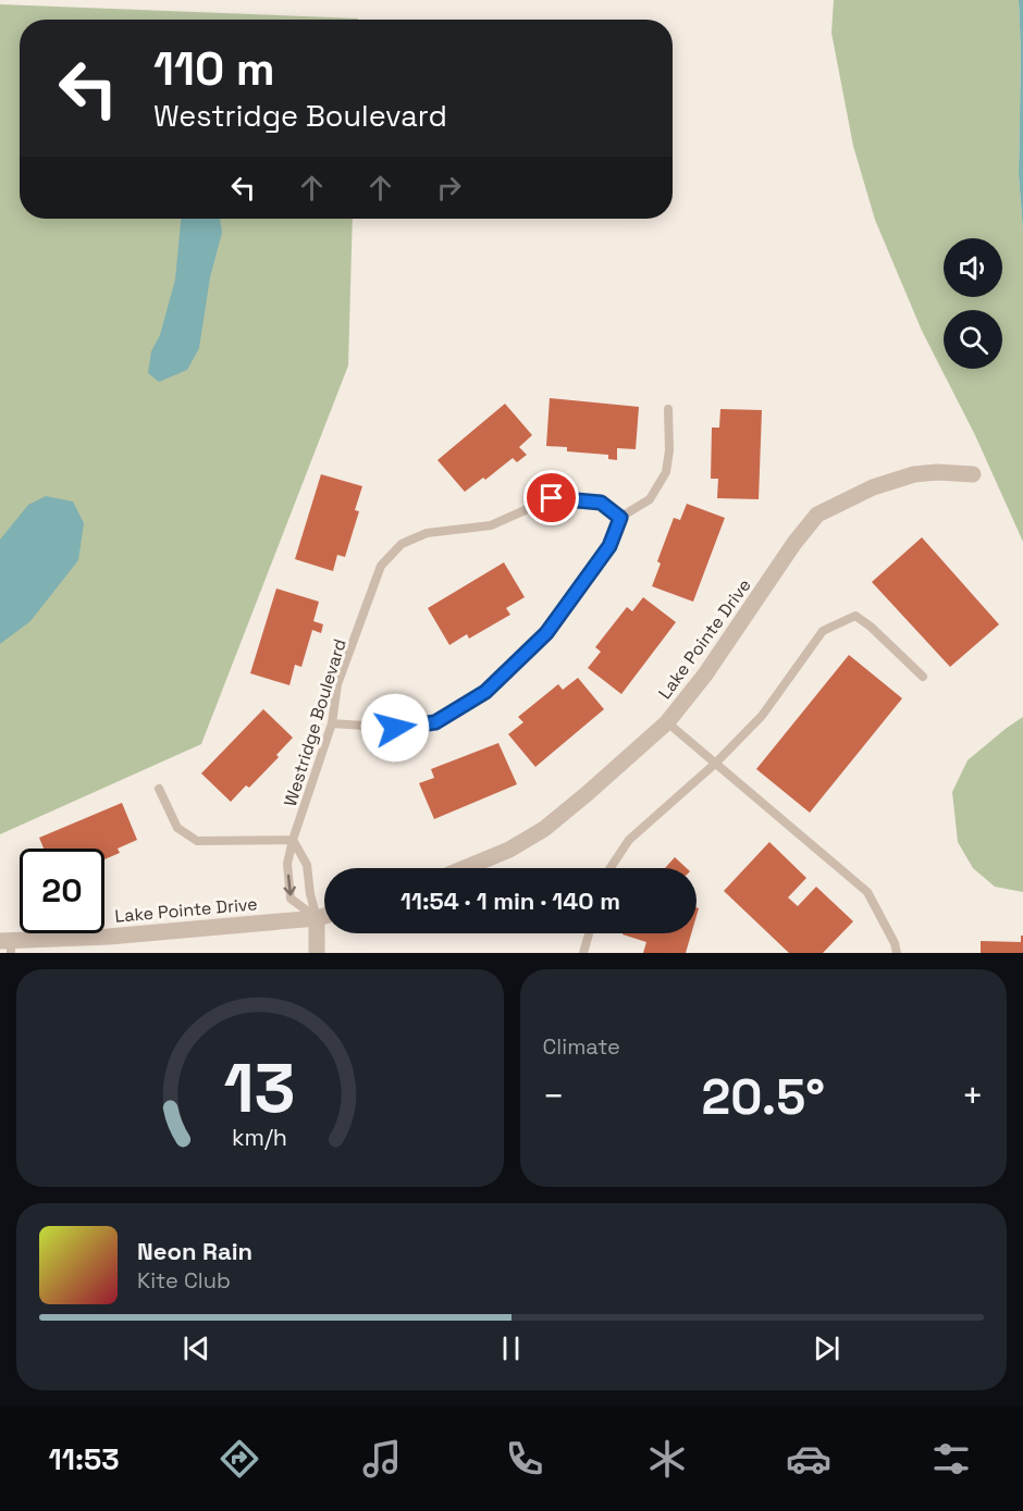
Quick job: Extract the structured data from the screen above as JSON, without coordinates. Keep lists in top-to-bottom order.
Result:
{
  "streets": {
    "street": ["Lake Pointe Drive"],
    "lane": ["Westridge Boulevard"]
  },
  "crossings": [
    ["Lake Pointe Drive", "Westridge Boulevard"]
  ],
  "page": {
    "turn": ["110 m", "Westridge Boulevard"],
    "limit": "20",
    "trip": "11:54 · 1 min · 140 m",
    "tile": "Climate",
    "heat": ["−", "20.5°", "+"],
    "song": ["Neon Rain", "Kite Club"],
    "tabs": "11:53",
    "gauge": ["13", "km/h"]
  }
}
